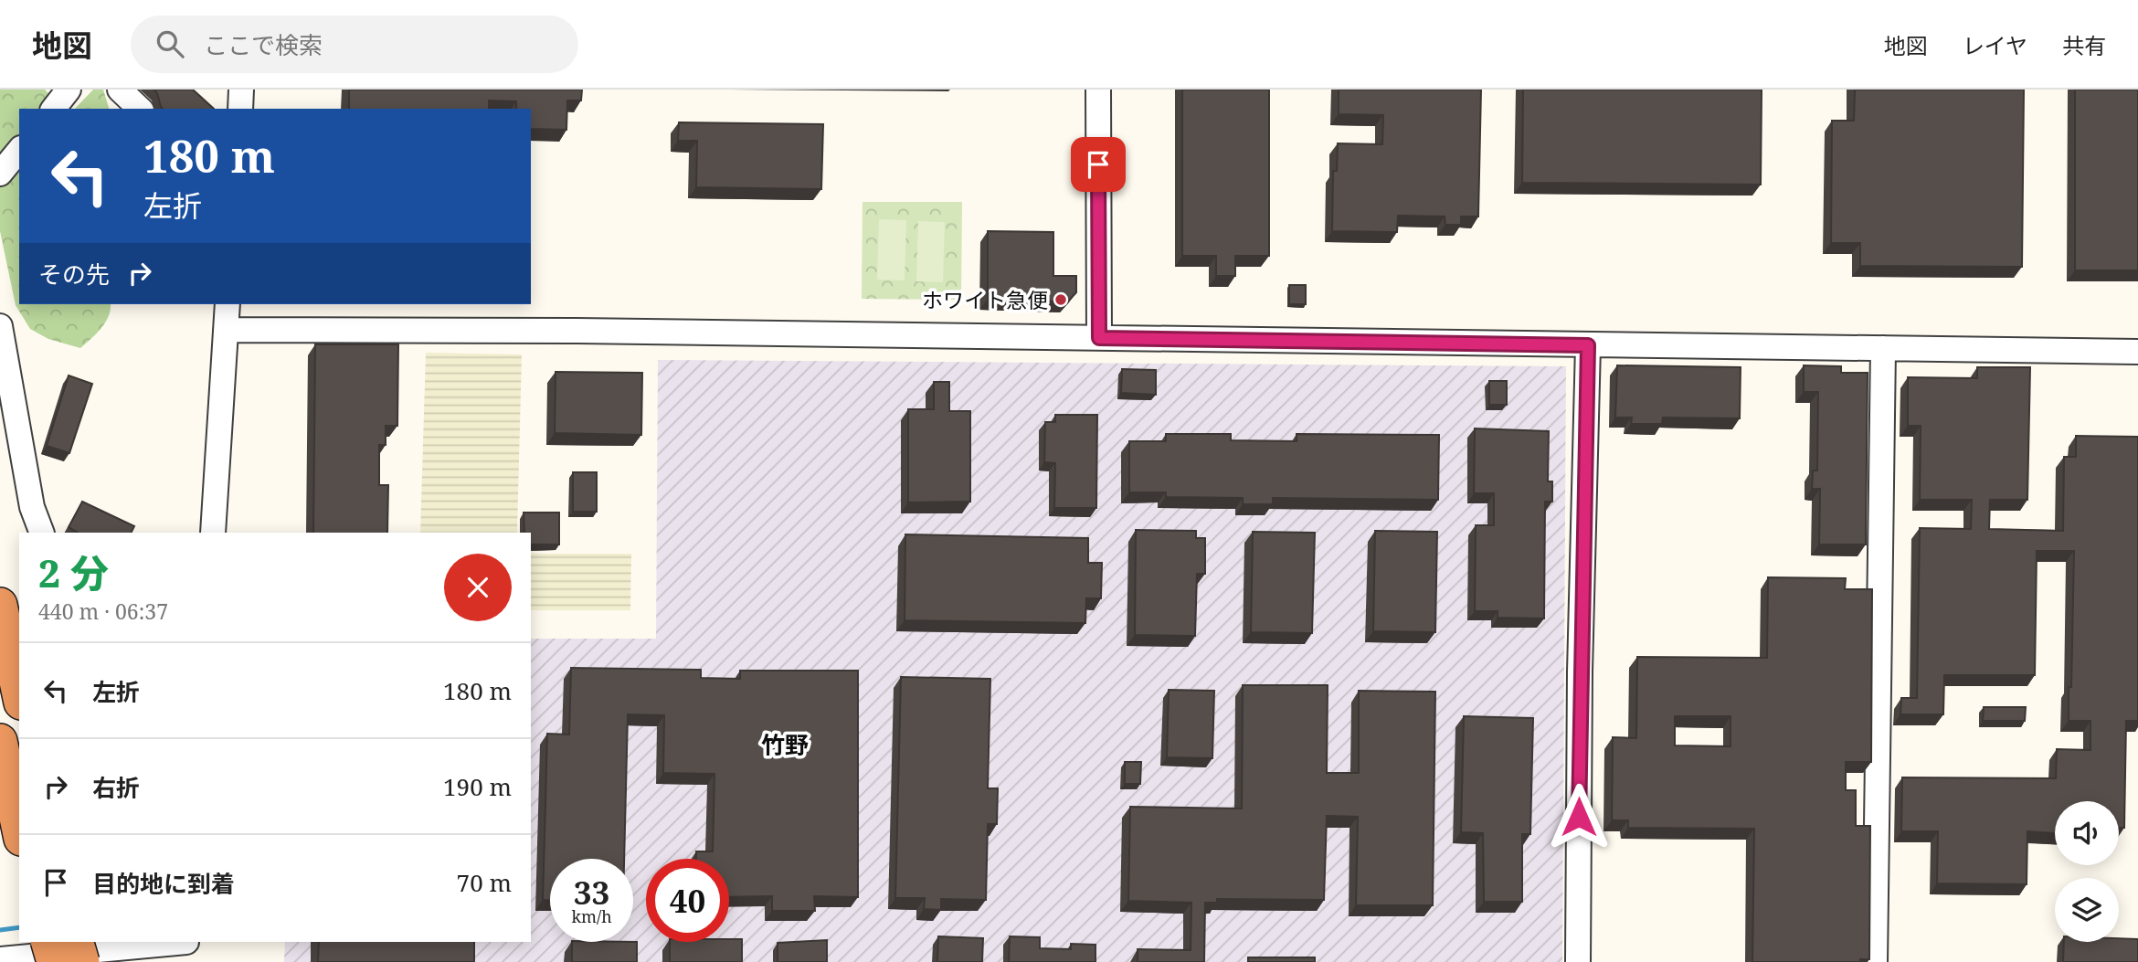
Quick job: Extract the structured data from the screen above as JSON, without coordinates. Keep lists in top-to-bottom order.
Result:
{
  "districts": ["竹野"],
  "places": ["ホワイト急便"],
  "page": {
    "header": "地図",
    "search": "ここで検索",
    "nav": ["地図", "レイヤ", "共有"],
    "turn": ["180 m", "左折"],
    "then": "その先",
    "heading": ["2 分", "440 m · 06:37"],
    "list": [
      {
        "name": "左折",
        "value": "180 m"
      },
      {
        "name": "右折",
        "value": "190 m"
      },
      {
        "name": "目的地に到着",
        "value": "70 m"
      }
    ],
    "speed": "33 km/h",
    "limit": "40"
  }
}
